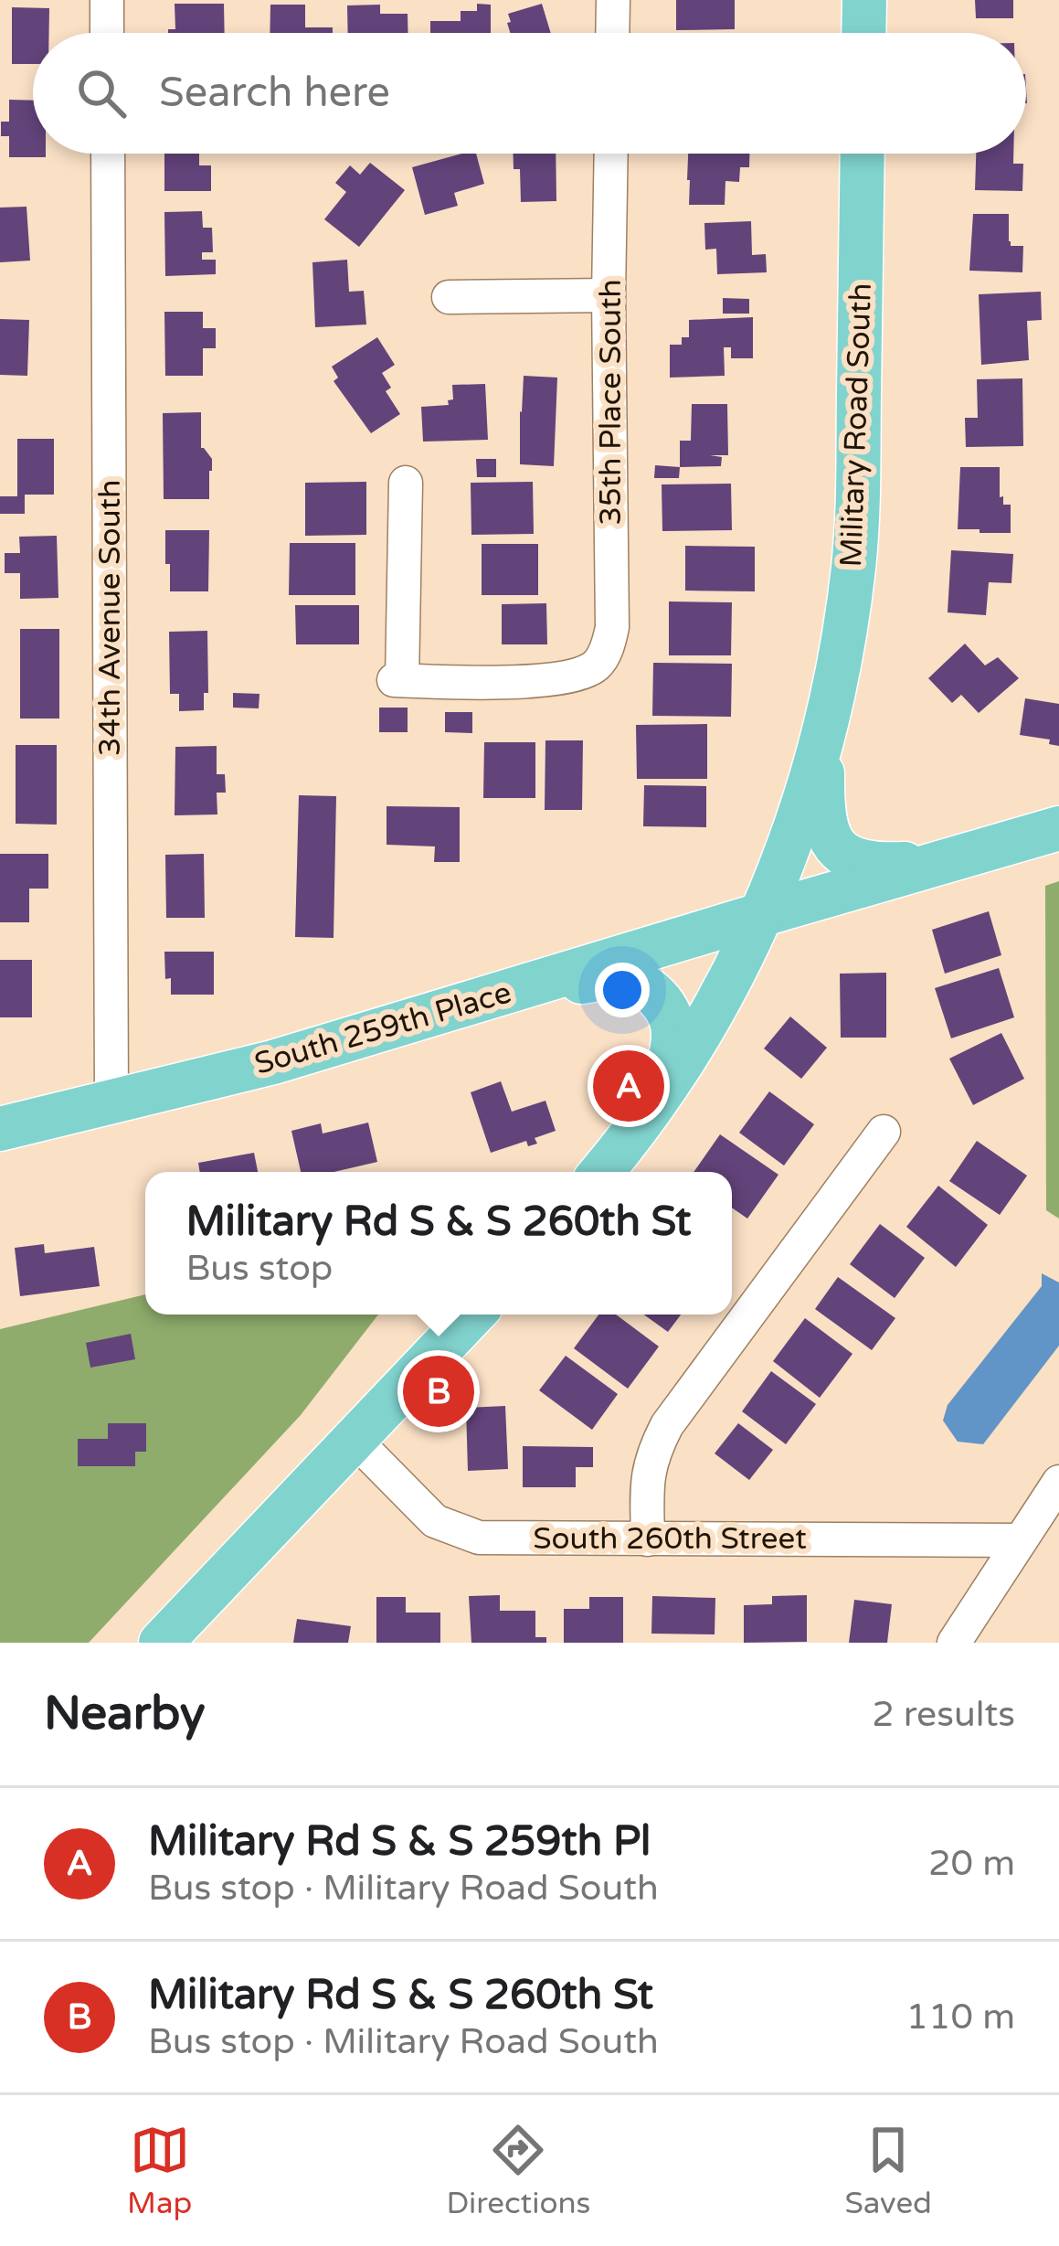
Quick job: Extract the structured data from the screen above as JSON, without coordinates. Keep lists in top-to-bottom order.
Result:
{
  "streets": {
    "main road": ["Military Road South", "South 259th Place"],
    "street": ["35th Place South", "34th Avenue South", "South 260th Street"]
  },
  "crossings": [
    ["Military Road South", "South 259th Place"],
    ["34th Avenue South", "South 259th Place"]
  ],
  "page": {
    "search": "Search here",
    "pins": ["A", "B"],
    "popup": ["Military Rd S & S 260th St", "Bus stop"],
    "heading": ["Nearby", "2 results"],
    "list": [
      {
        "mark": "A",
        "name": "Military Rd S & S 259th Pl",
        "note": "Bus stop · Military Road South",
        "value": "20 m"
      },
      {
        "mark": "B",
        "name": "Military Rd S & S 260th St",
        "note": "Bus stop · Military Road South",
        "value": "110 m"
      }
    ],
    "nav": ["Map", "Directions", "Saved"]
  }
}
